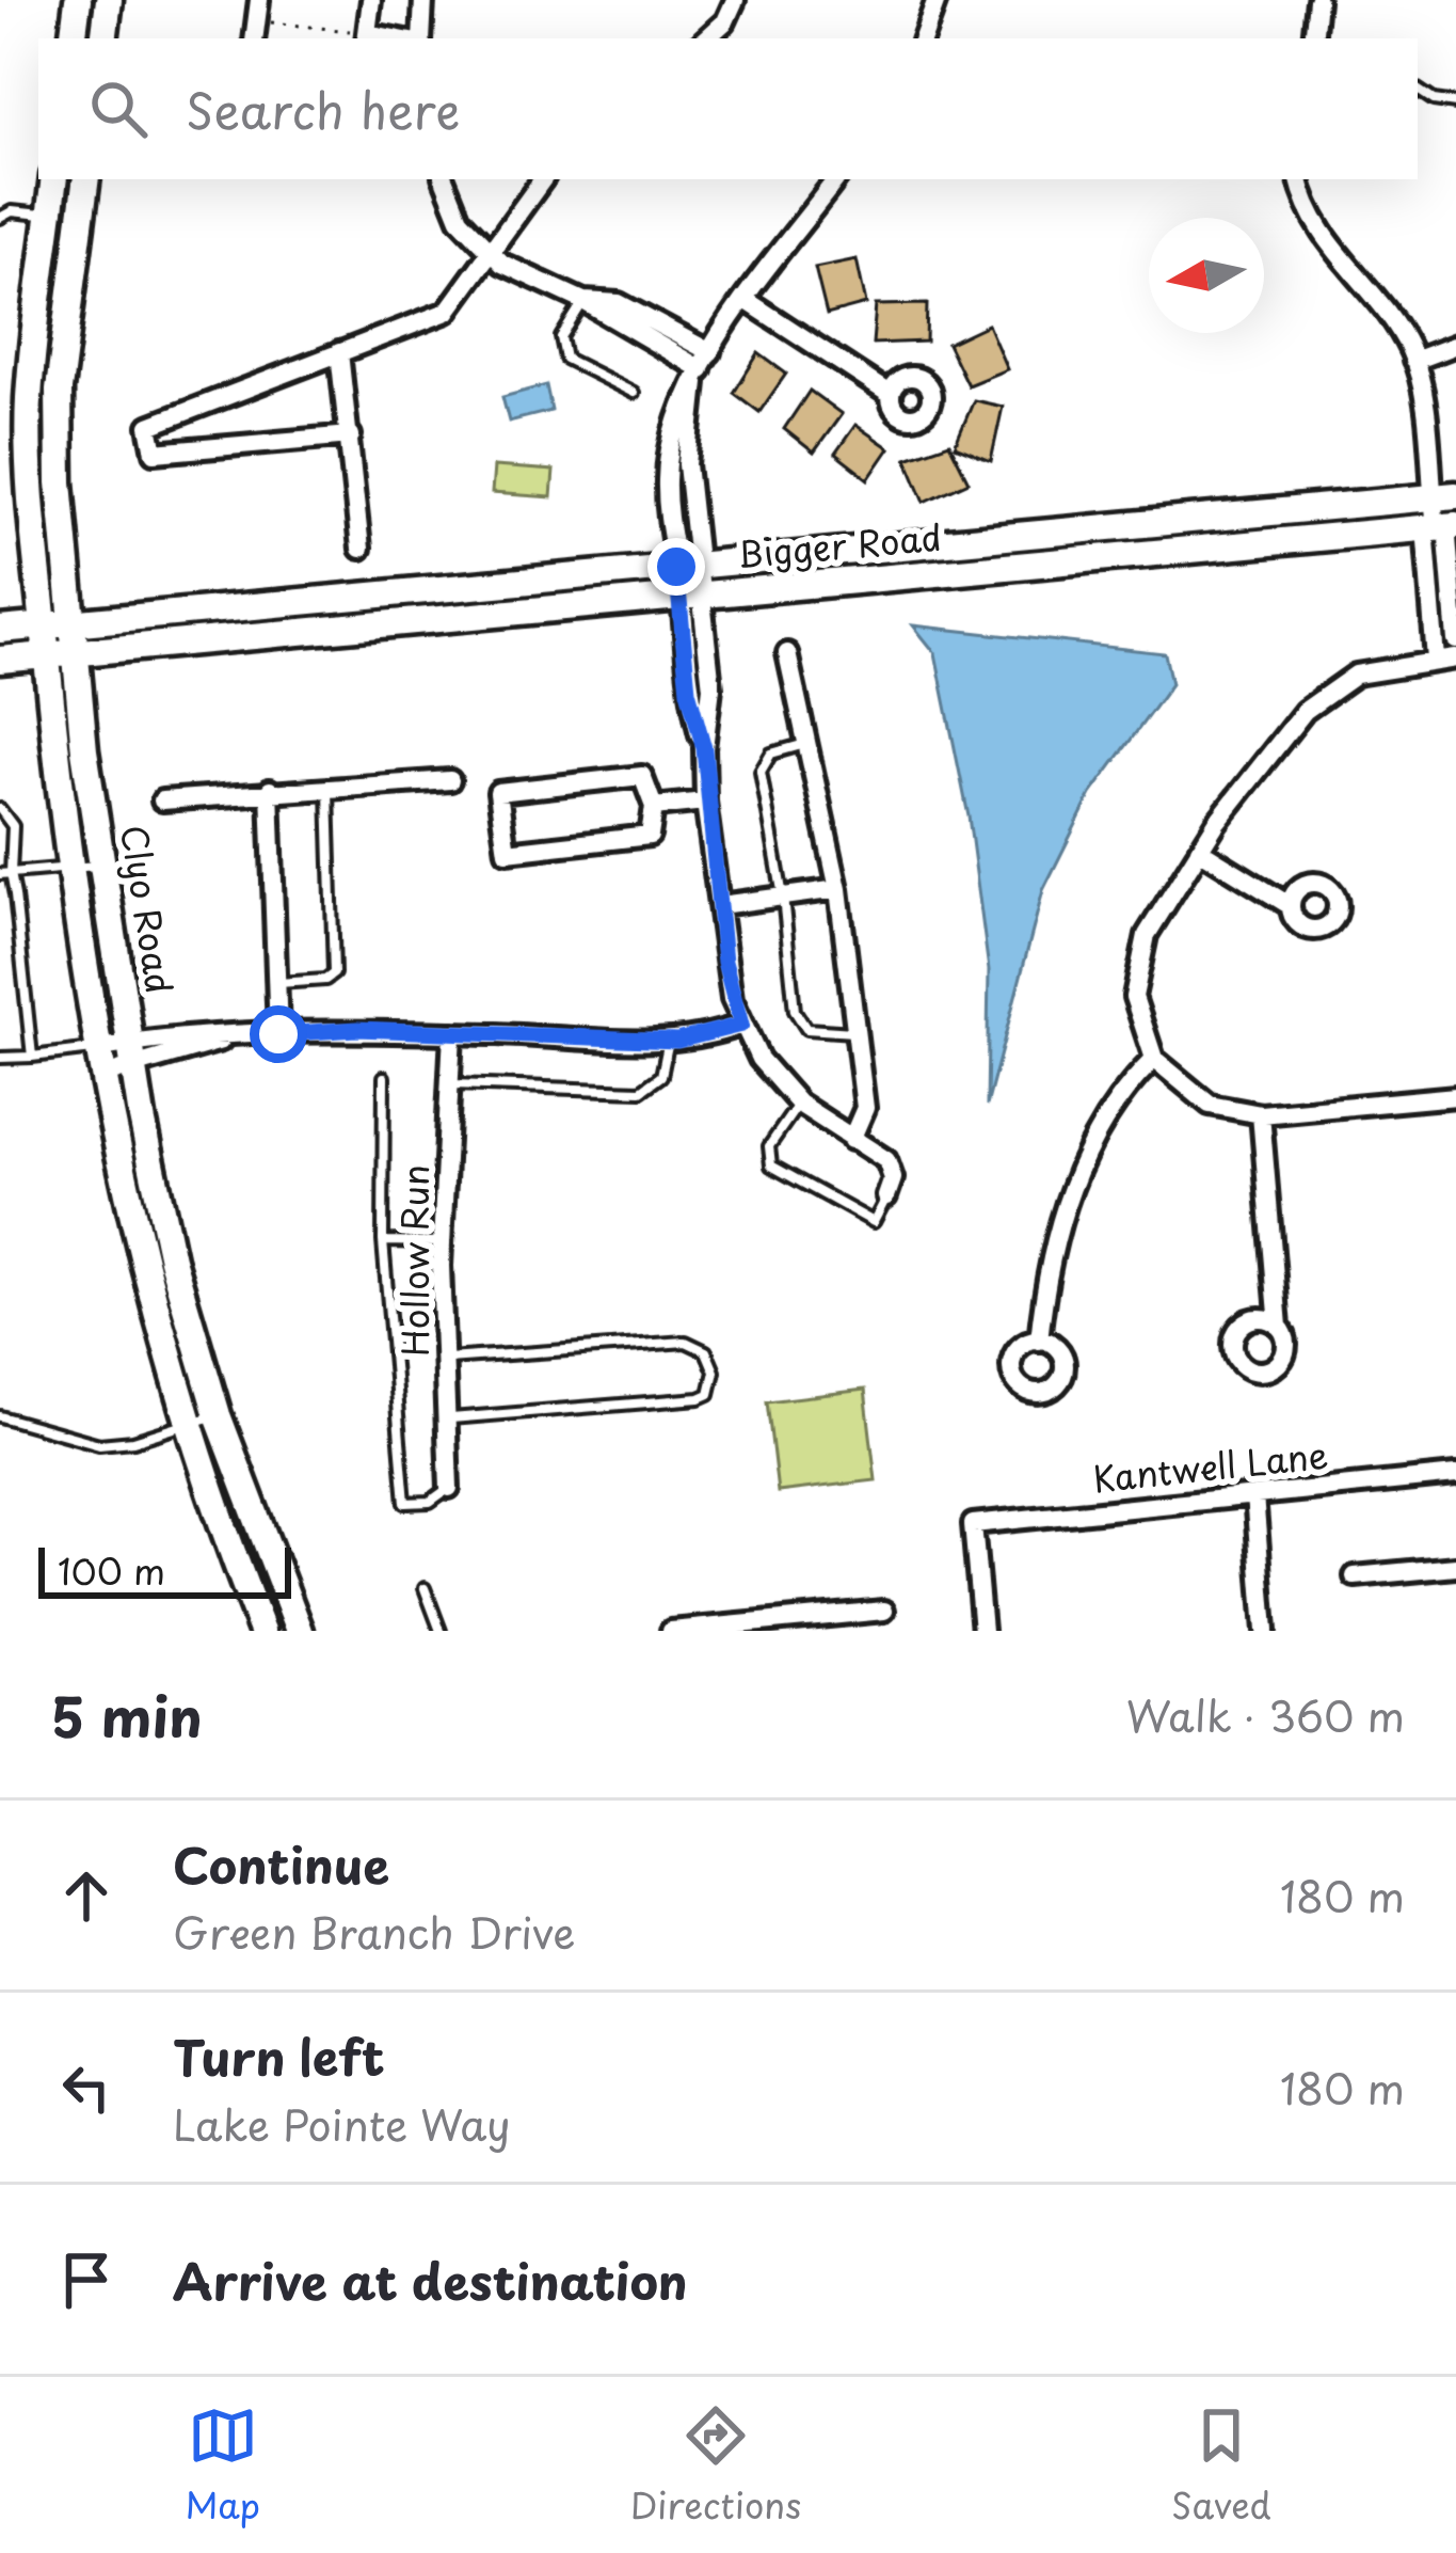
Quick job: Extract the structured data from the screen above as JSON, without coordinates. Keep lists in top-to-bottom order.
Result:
{
  "streets": {
    "street": [
      "Bigger Road",
      "Clyo Road",
      "Hollow Run",
      "Kantwell Lane"
    ]
  },
  "crossings": [
    ["Bigger Road", "Clyo Road"]
  ],
  "scale_bar": "100 m",
  "north": "left",
  "page": {
    "search": "Search here",
    "scale": "100 m",
    "heading": ["5 min", "Walk · 360 m"],
    "list": [
      ["Continue", "Green Branch Drive", "180 m"],
      ["Turn left", "Lake Pointe Way", "180 m"],
      "Arrive at destination"
    ],
    "nav": ["Map", "Directions", "Saved"]
  }
}
